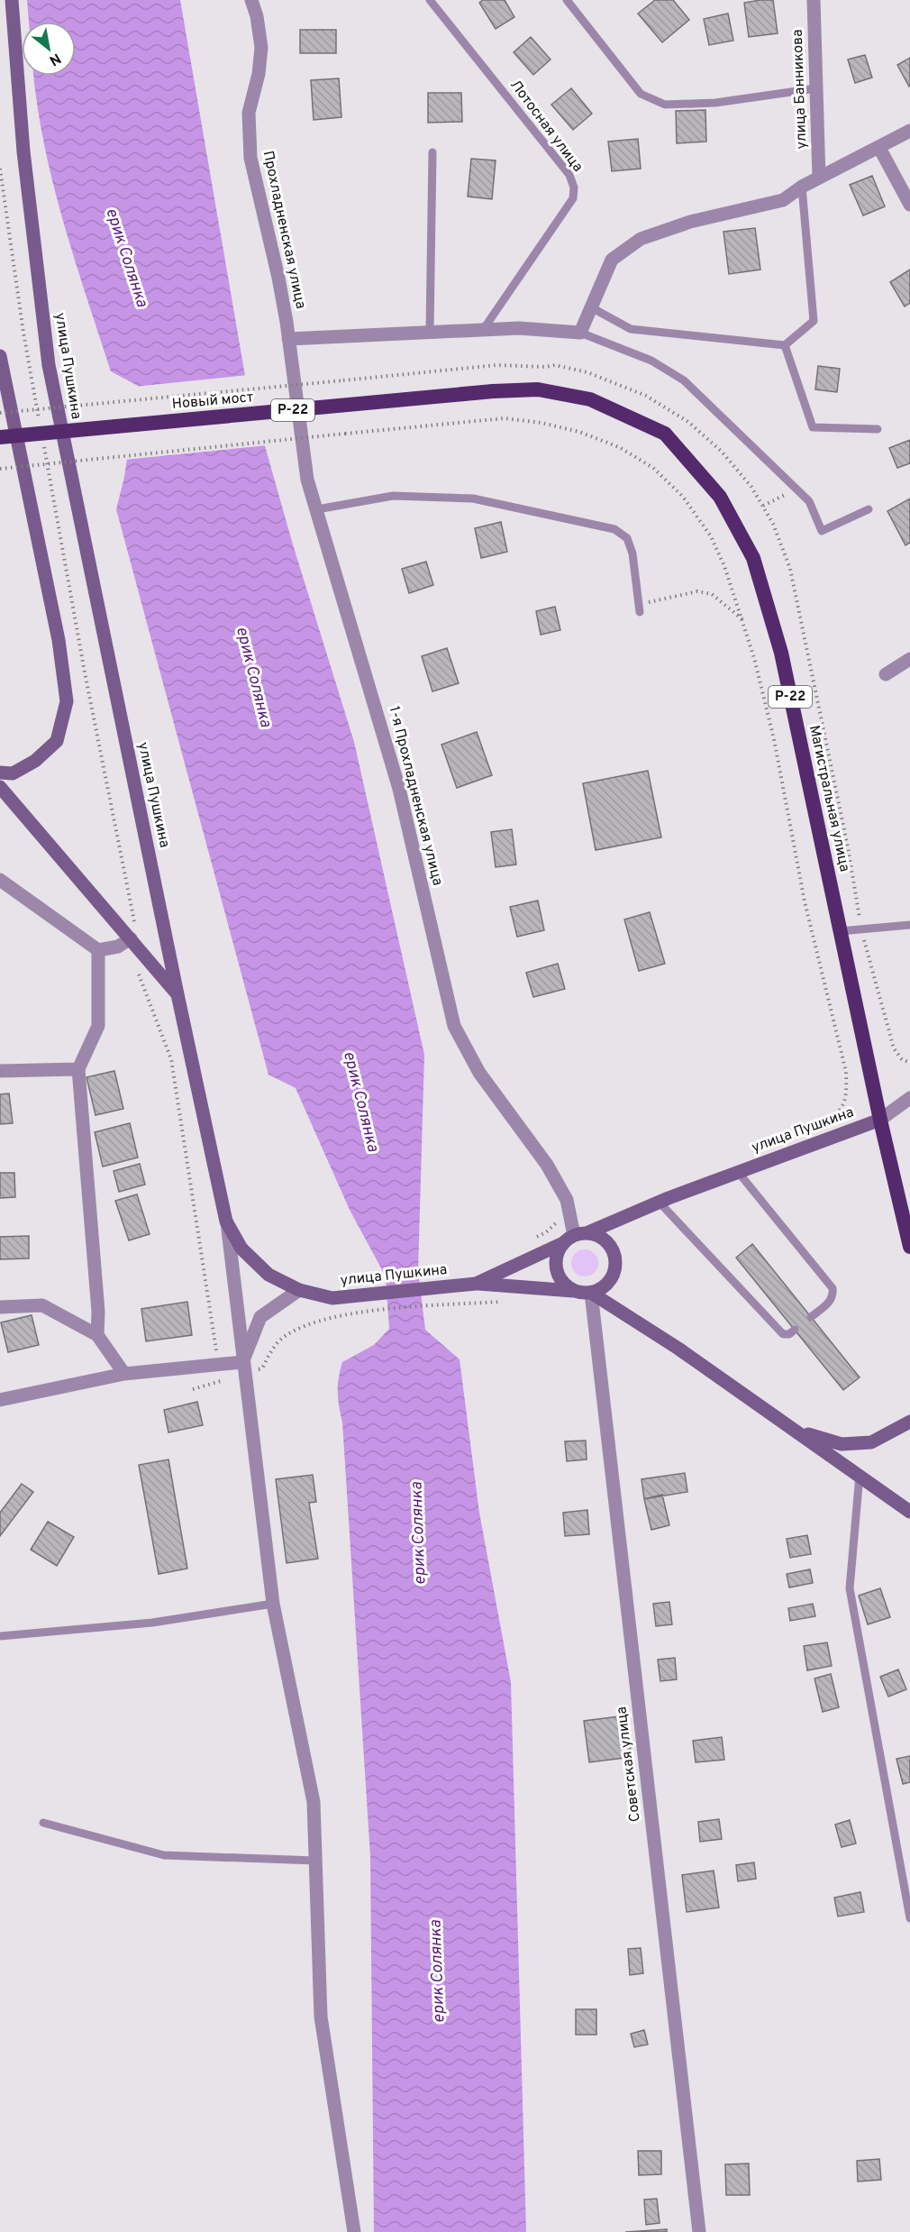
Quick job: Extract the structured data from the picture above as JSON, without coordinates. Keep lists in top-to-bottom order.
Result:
{
  "streets": {
    "highway": ["Новый мост", "Р-22", "Магистральная улица"],
    "main road": ["улица Пушкина"],
    "street": [
      "улица Банникова",
      "Прохладненская улица",
      "1-я Прохладненская улица",
      "Советская улица"
    ],
    "lane": ["Лотосная улица"]
  },
  "crossings": [
    ["Прохладненская улица", "1-я Прохладненская улица"],
    ["улица Пушкина", "1-я Прохладненская улица"],
    ["улица Пушкина", "Магистральная улица"],
    ["улица Пушкина", "Советская улица"],
    ["Новый мост", "Магистральная улица"],
    ["1-я Прохладненская улица", "Советская улица"]
  ],
  "water": ["ерик Солянка"],
  "north": "bottom right"
}
